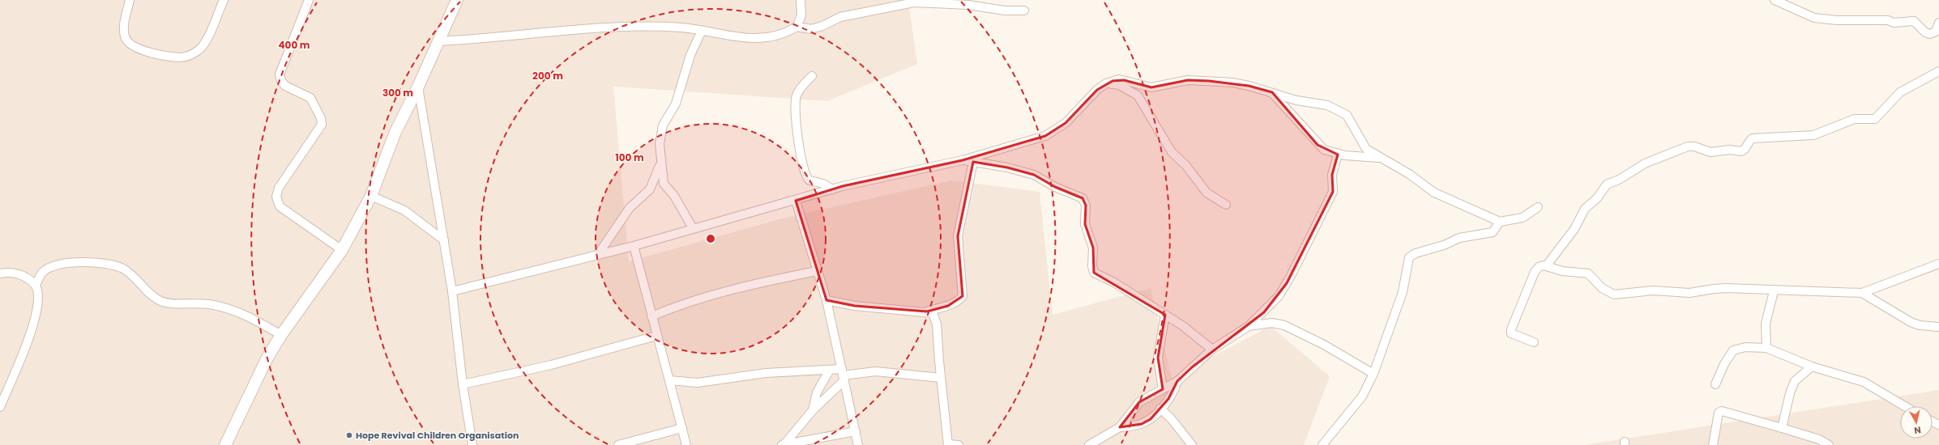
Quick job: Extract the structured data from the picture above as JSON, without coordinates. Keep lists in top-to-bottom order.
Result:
{
  "places": ["Hope Revival Children Organisation"],
  "north": "bottom",
  "rings": [
    "400 m",
    "200 m",
    "300 m",
    "100 m"
  ]
}
